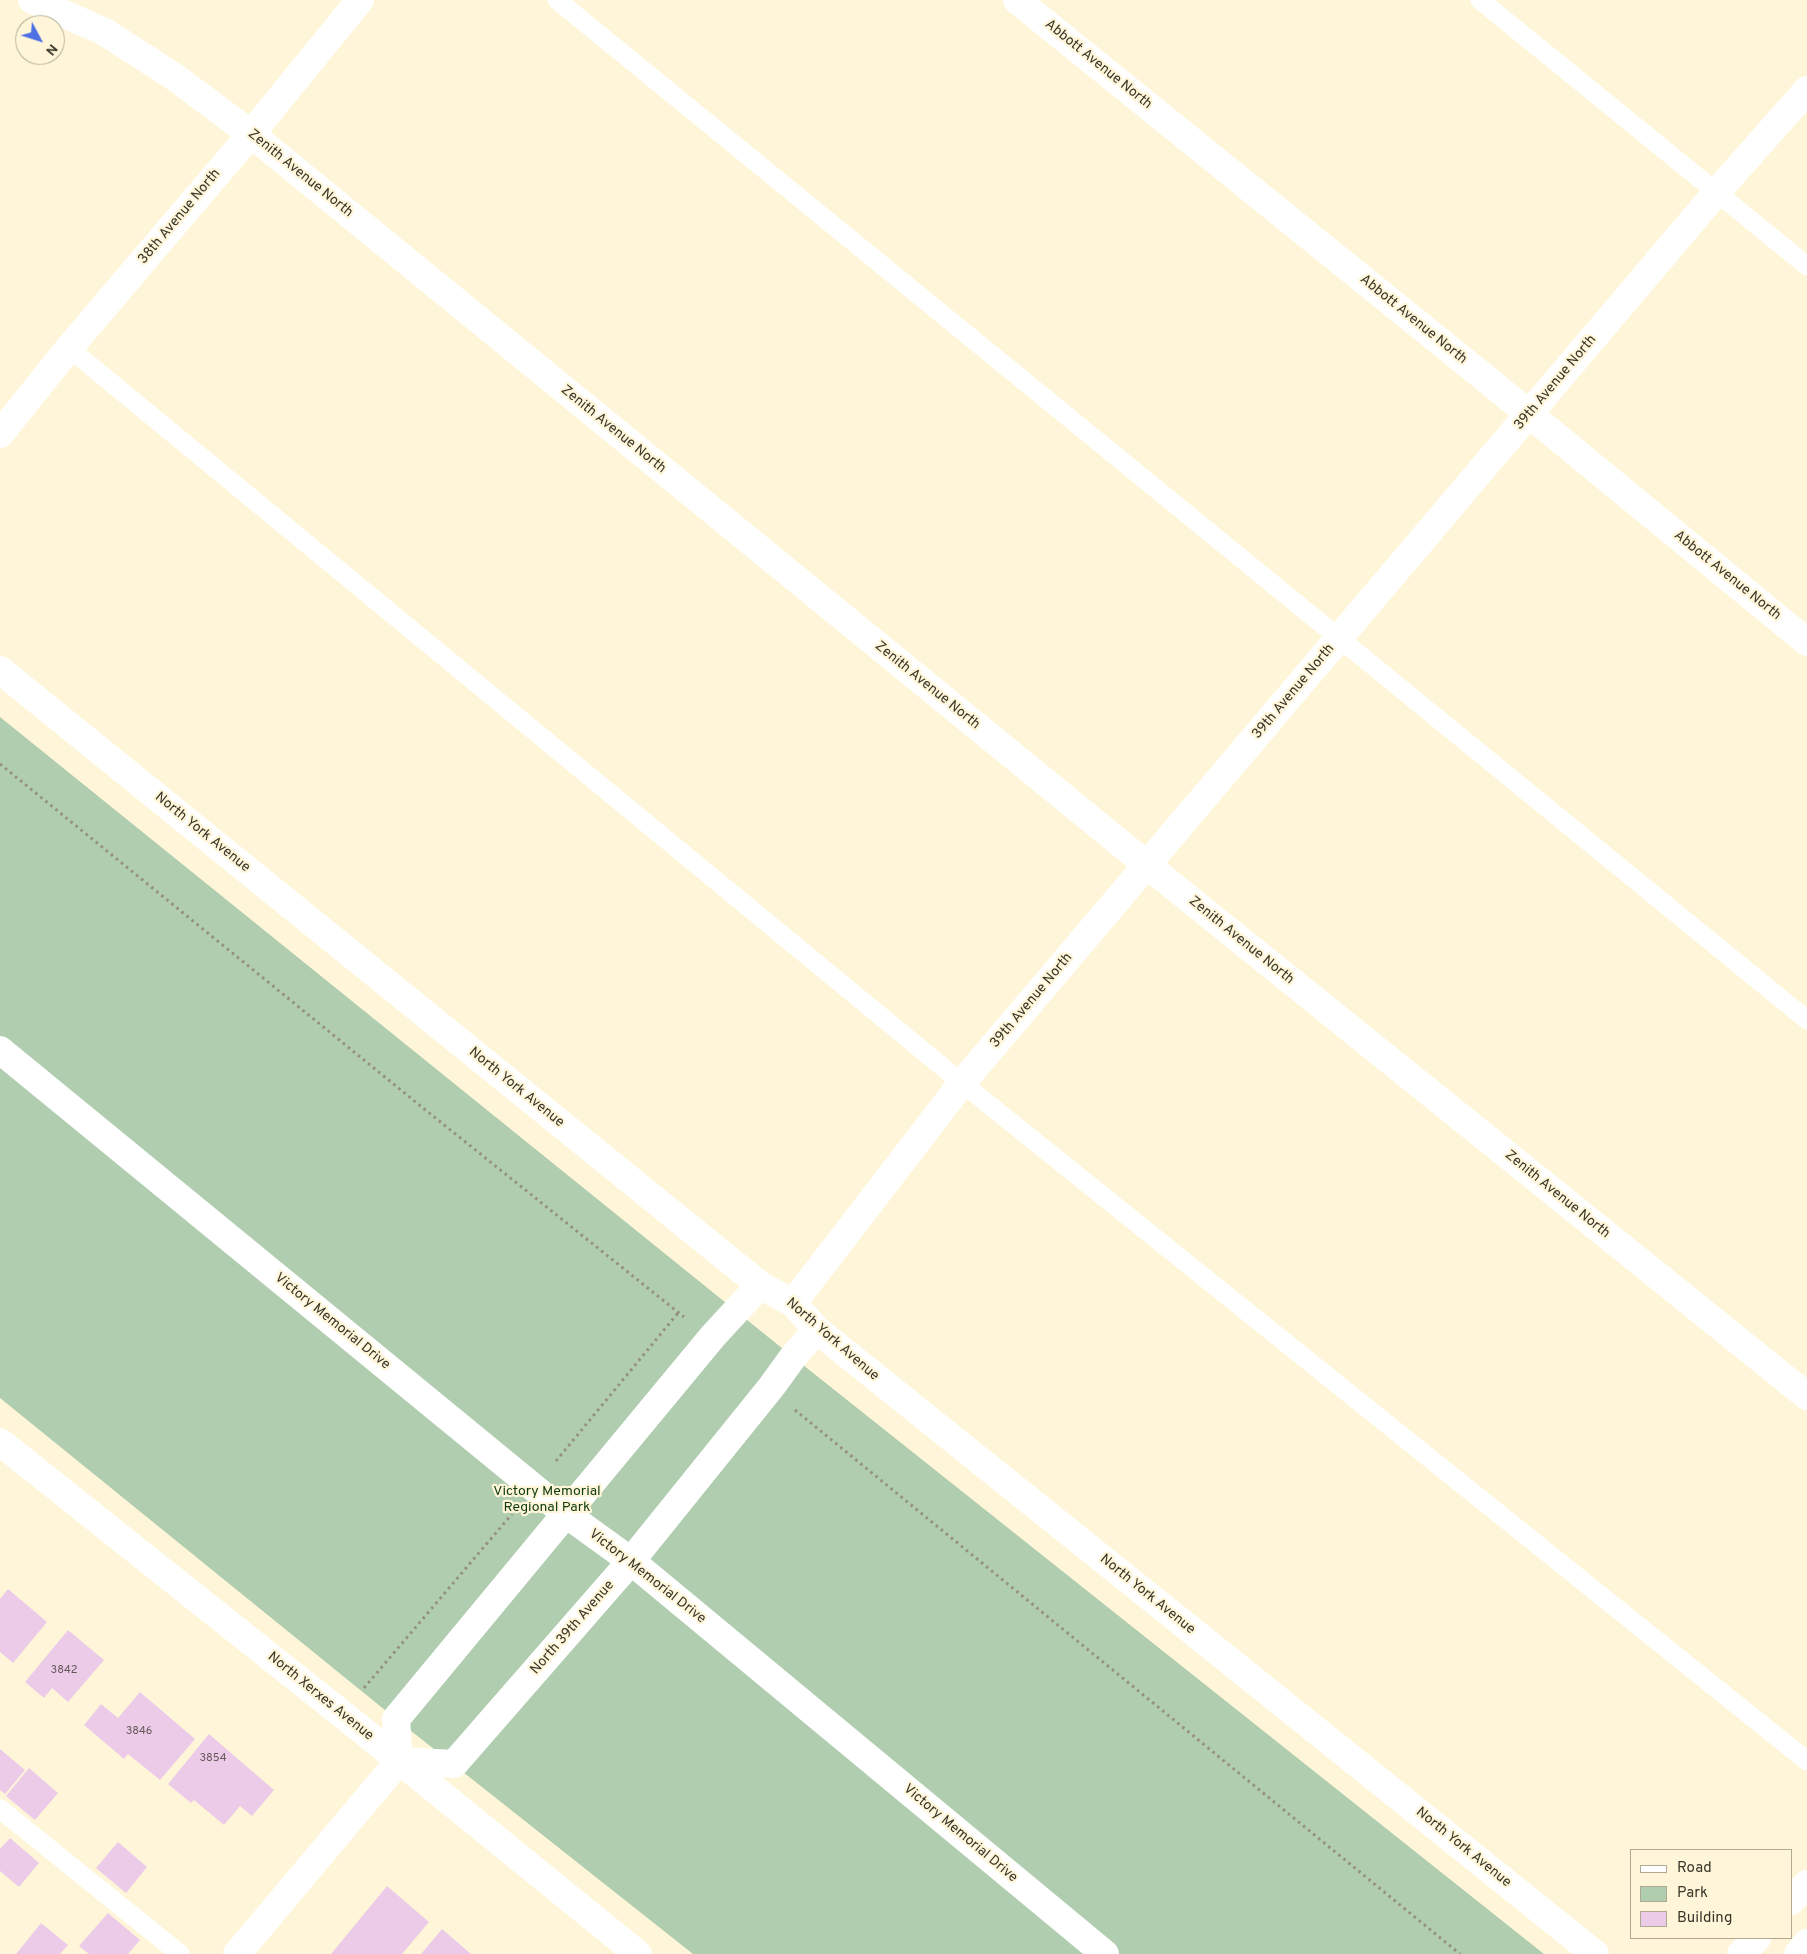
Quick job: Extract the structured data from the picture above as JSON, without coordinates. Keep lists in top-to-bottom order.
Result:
{
  "streets": {
    "street": [
      "Abbott Avenue North",
      "Zenith Avenue North",
      "38th Avenue North",
      "39th Avenue North",
      "North York Avenue",
      "Victory Memorial Drive",
      "North 39th Avenue",
      "North Xerxes Avenue"
    ]
  },
  "crossings": [
    ["Abbott Avenue North", "39th Avenue North"],
    ["Zenith Avenue North", "38th Avenue North"],
    ["Zenith Avenue North", "39th Avenue North"],
    ["39th Avenue North", "North York Avenue"],
    ["North York Avenue", "North 39th Avenue"],
    ["Victory Memorial Drive", "North 39th Avenue"],
    ["North 39th Avenue", "North Xerxes Avenue"]
  ],
  "parks": ["Victory Memorial Regional Park"],
  "house_numbers": ["3842", "3846", "3854"],
  "legend": ["Road", "Park", "Building"],
  "north": "bottom right"
}
